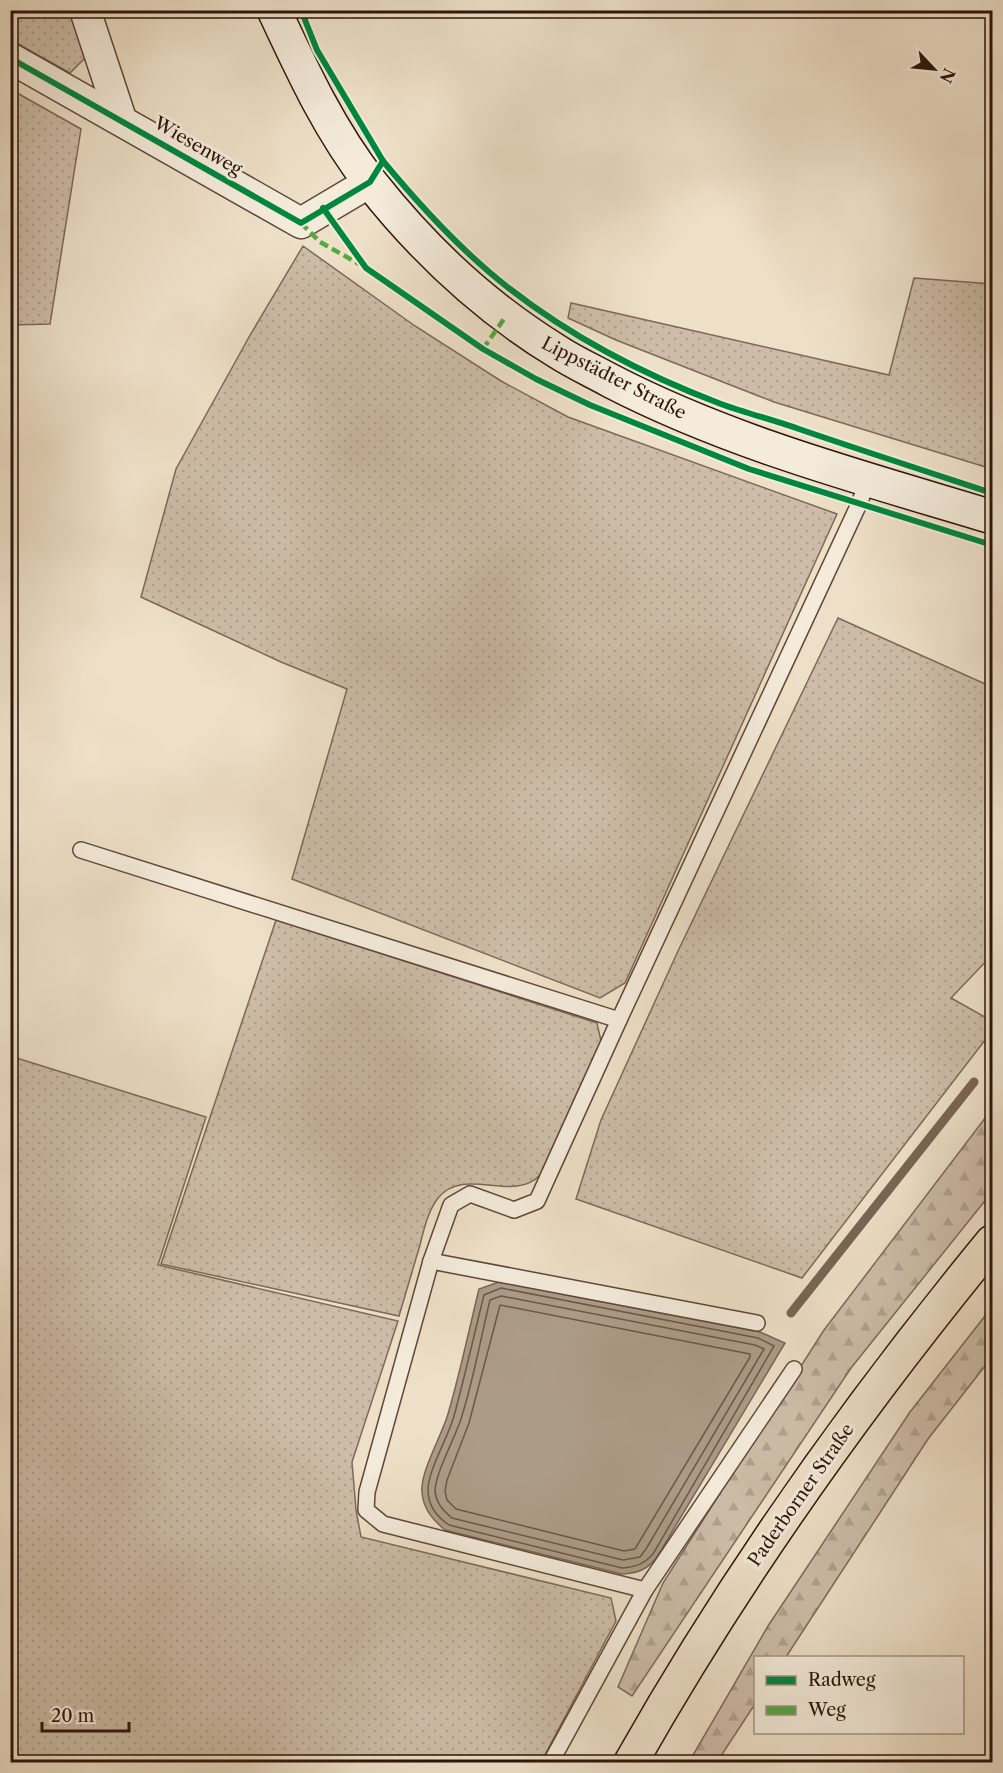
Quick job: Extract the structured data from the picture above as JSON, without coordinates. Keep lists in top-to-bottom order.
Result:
{
  "streets": {
    "main road": ["Lippstädter Straße", "Paderborner Straße"],
    "street": ["Wiesenweg"]
  },
  "crossings": [
    ["Wiesenweg", "Lippstädter Straße"]
  ],
  "legend": ["Radweg", "Weg"],
  "scale_bar": "20 m",
  "north": "bottom right"
}
